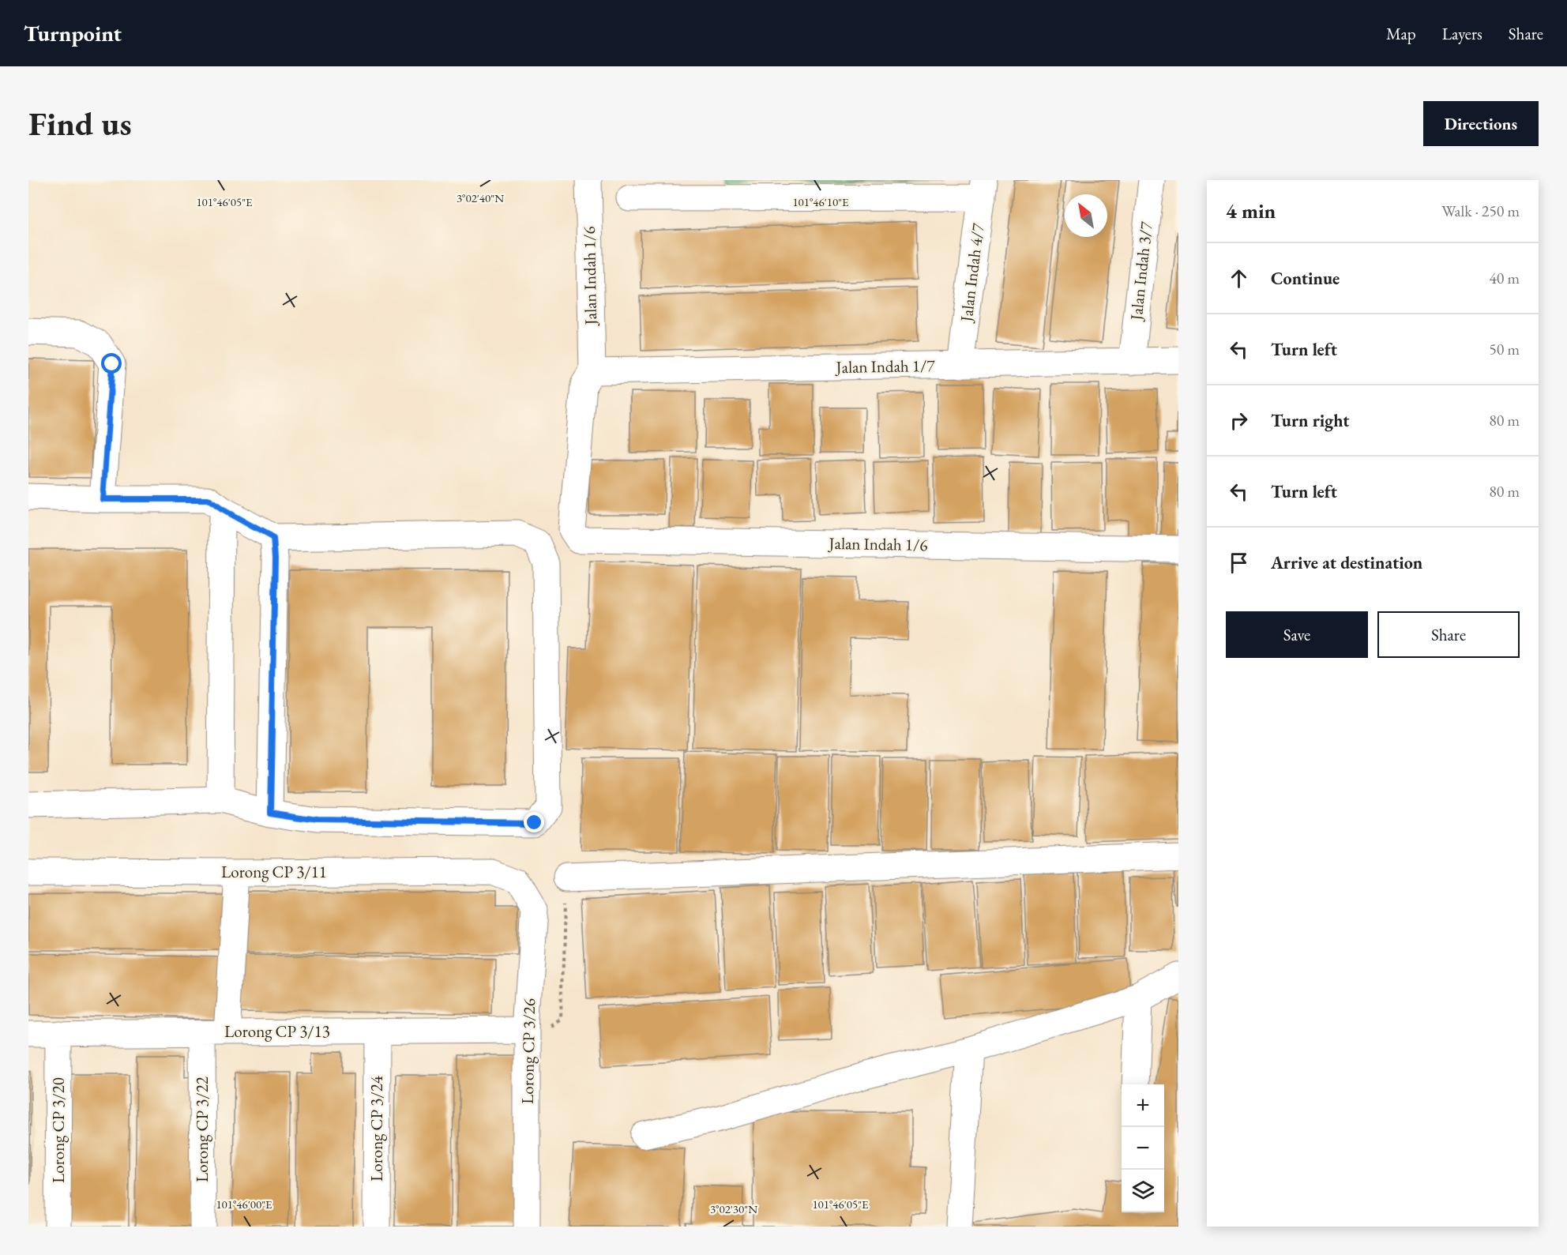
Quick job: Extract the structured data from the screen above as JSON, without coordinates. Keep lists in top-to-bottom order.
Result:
{
  "streets": {
    "street": [
      "Jalan Indah 3/7",
      "Jalan Indah 4/7",
      "Jalan Indah 1/6",
      "Jalan Indah 1/7",
      "Lorong CP 3/11",
      "Lorong CP 3/13",
      "Lorong CP 3/26",
      "Lorong CP 3/24",
      "Lorong CP 3/22",
      "Lorong CP 3/20"
    ]
  },
  "crossings": [
    ["Jalan Indah 3/7", "Jalan Indah 1/7"],
    ["Jalan Indah 4/7", "Jalan Indah 1/7"],
    ["Jalan Indah 1/6", "Jalan Indah 1/7"],
    ["Lorong CP 3/11", "Lorong CP 3/26"],
    ["Lorong CP 3/11", "Lorong CP 3/22"],
    ["Lorong CP 3/13", "Lorong CP 3/26"],
    ["Lorong CP 3/13", "Lorong CP 3/24"],
    ["Lorong CP 3/13", "Lorong CP 3/22"],
    ["Lorong CP 3/13", "Lorong CP 3/20"]
  ],
  "north": "top left",
  "page": {
    "header": "Turnpoint",
    "nav": ["Map", "Layers", "Share"],
    "buttons": [
      "Directions",
      ["Save", "Share"]
    ],
    "title": "Find us",
    "heading": ["4 min", "Walk · 250 m"],
    "list": [
      ["Continue", "40 m"],
      ["Turn left", "50 m"],
      ["Turn right", "80 m"],
      ["Turn left", "80 m"],
      "Arrive at destination"
    ],
    "map_buttons": ["+", "−"]
  },
  "coordinates": [
    "3°02'40\"N",
    "101°46'05\"E",
    "101°46'10\"E",
    "101°46'00\"E",
    "3°02'30\"N"
  ]
}
